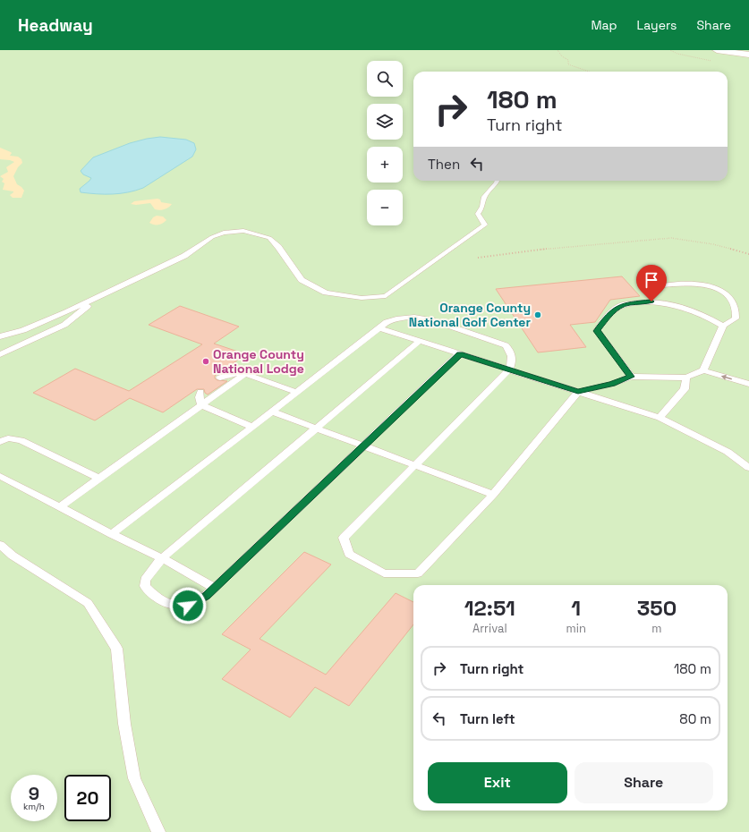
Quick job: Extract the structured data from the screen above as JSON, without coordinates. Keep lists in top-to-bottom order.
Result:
{
  "places": ["Orange County National Golf Center", "Orange County National Lodge"],
  "page": {
    "header": "Headway",
    "nav": ["Map", "Layers", "Share"],
    "map_buttons": ["+", "−"],
    "turn": ["180 m", "Turn right"],
    "then": "Then",
    "eta": [
      "12:51",
      "Arrival",
      "1",
      "min",
      "350",
      "m"
    ],
    "list": [
      {
        "name": "Turn right",
        "value": "180 m"
      },
      {
        "name": "Turn left",
        "value": "80 m"
      }
    ],
    "buttons": ["Exit", "Share"],
    "speed": "9 km/h",
    "limit": "20"
  }
}
